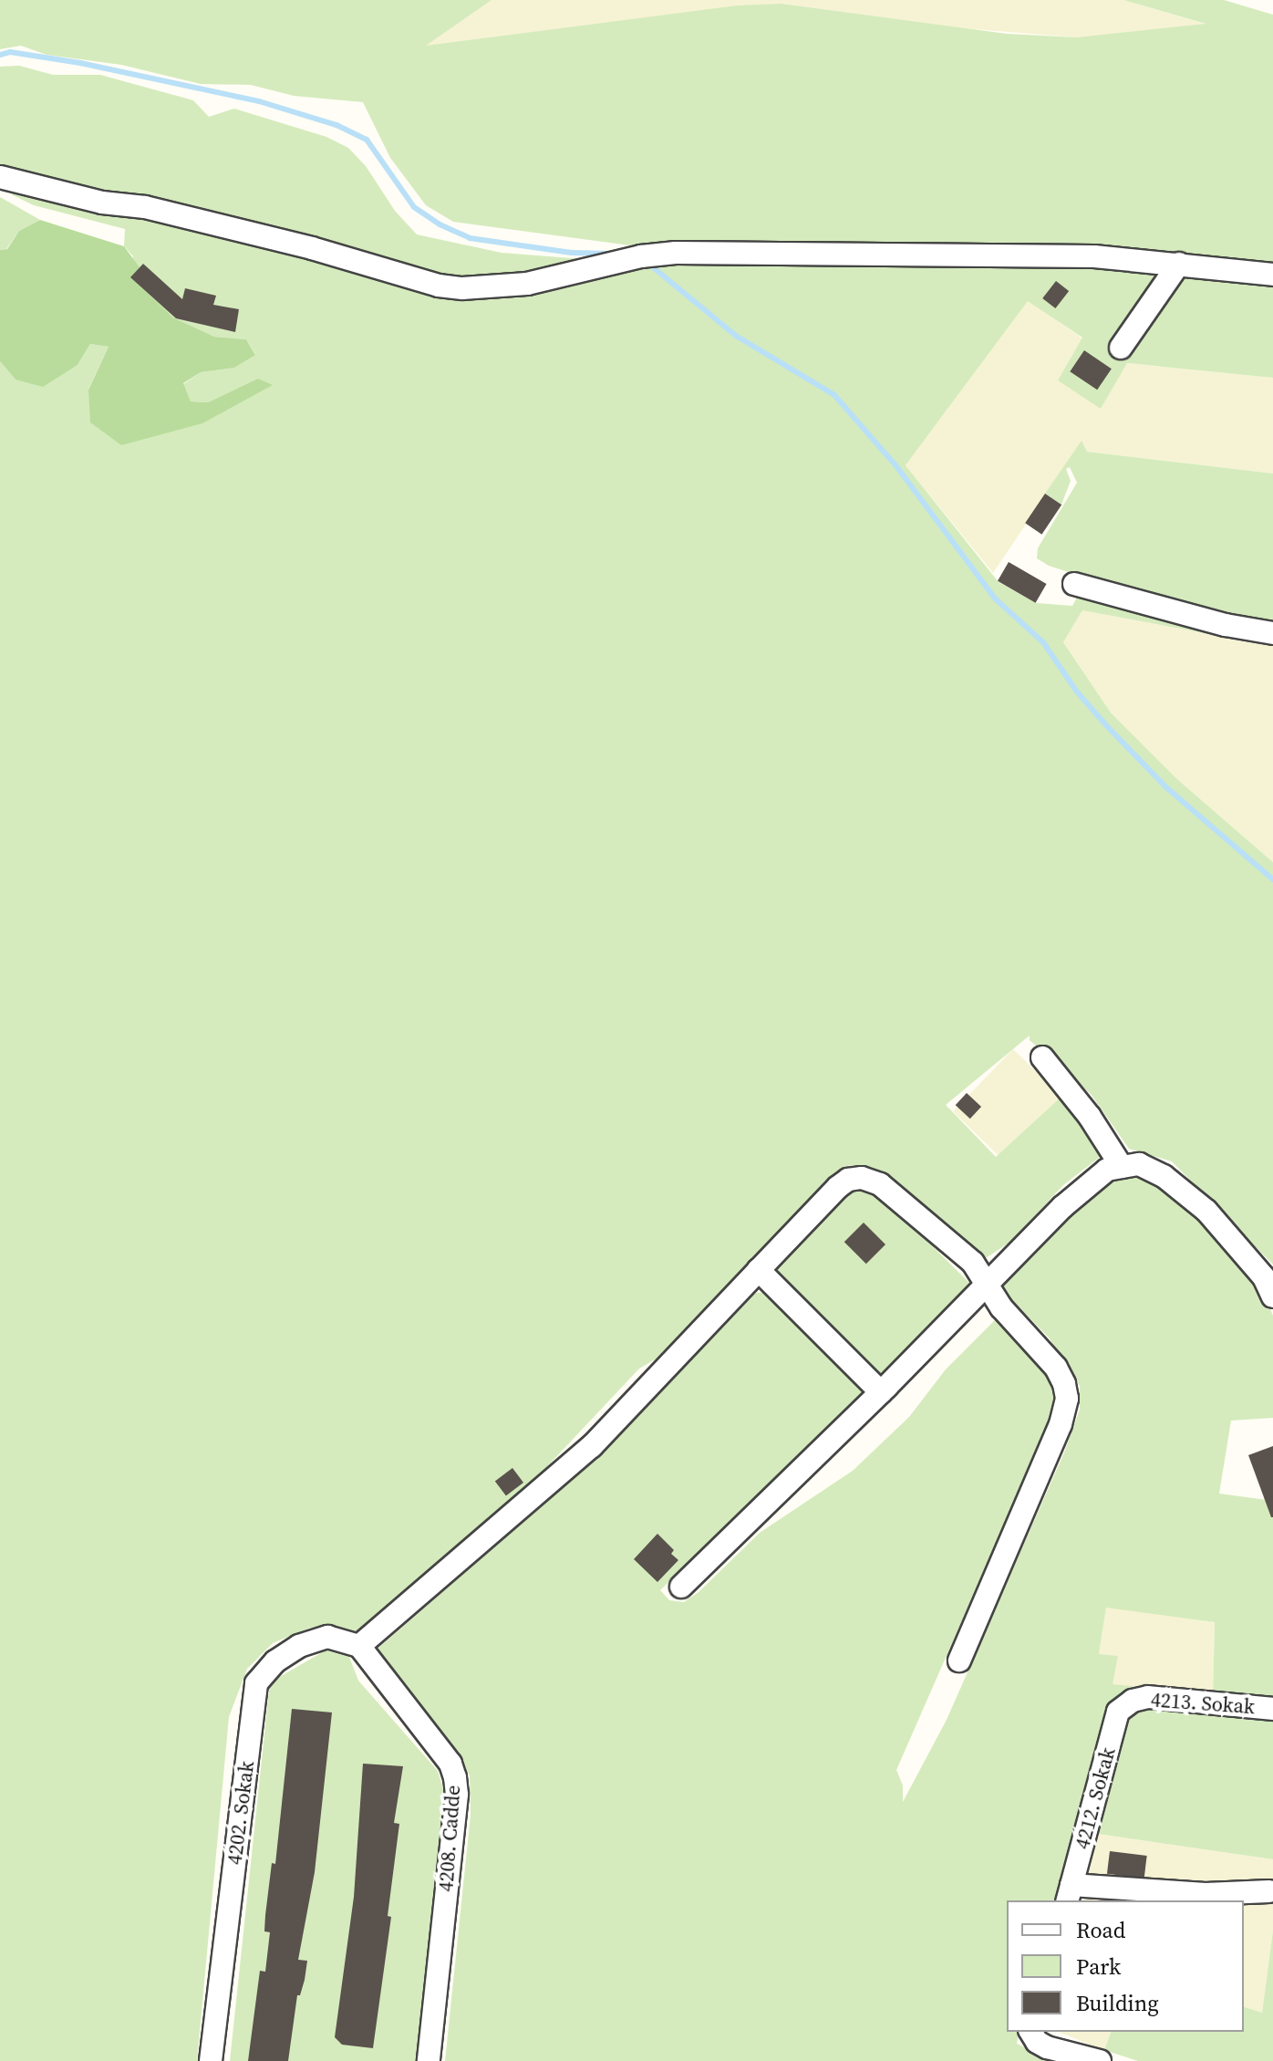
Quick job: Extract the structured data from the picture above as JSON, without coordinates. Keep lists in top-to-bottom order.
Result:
{
  "streets": {
    "street": [
      "4213. Sokak",
      "4212. Sokak",
      "4202. Sokak",
      "4208. Cadde"
    ]
  },
  "crossings": [
    ["4213. Sokak", "4212. Sokak"],
    ["4202. Sokak", "4208. Cadde"]
  ],
  "legend": ["Road", "Park", "Building"]
}
